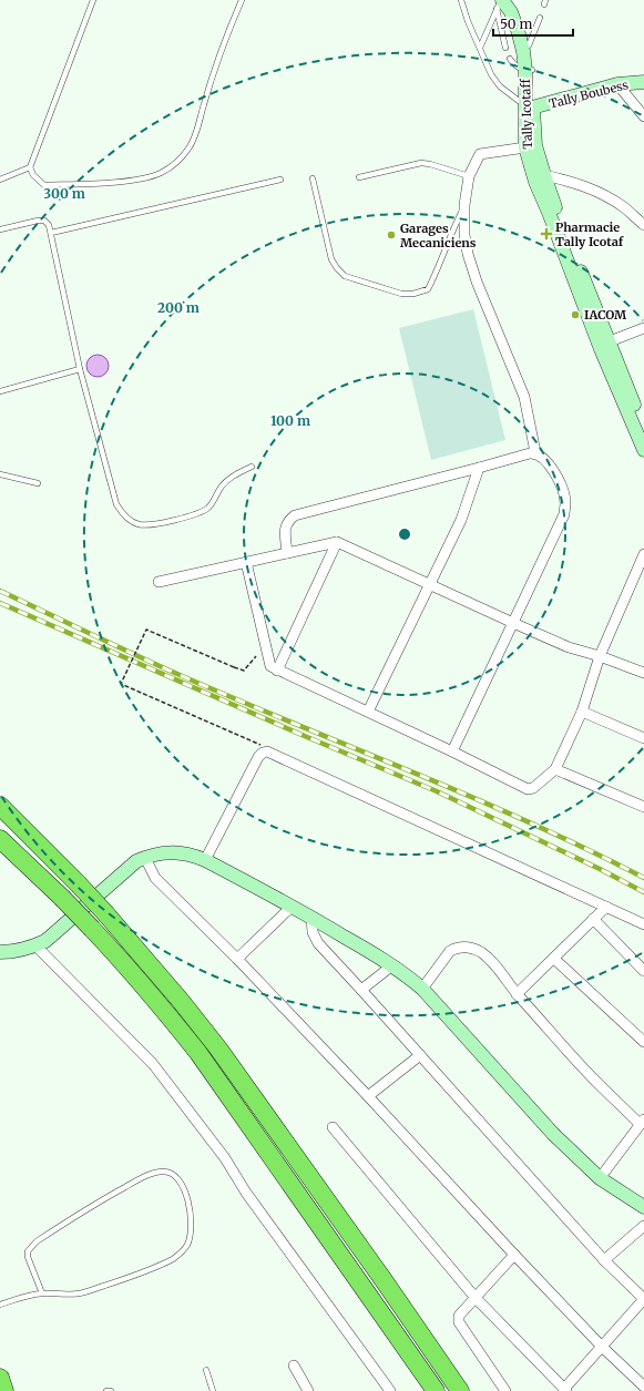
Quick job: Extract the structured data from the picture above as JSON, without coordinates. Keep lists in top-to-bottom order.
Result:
{
  "streets": {
    "street": ["Tally Boubess", "Tally Icotaff"]
  },
  "crossings": [
    ["Tally Boubess", "Tally Icotaff"]
  ],
  "places": {
    "health": ["Pharmacie Tally Icotaf"],
    "other": ["Garages Mecaniciens", "IACOM"]
  },
  "scale_bar": "50 m",
  "rings": ["300 m", "200 m", "100 m"]
}
